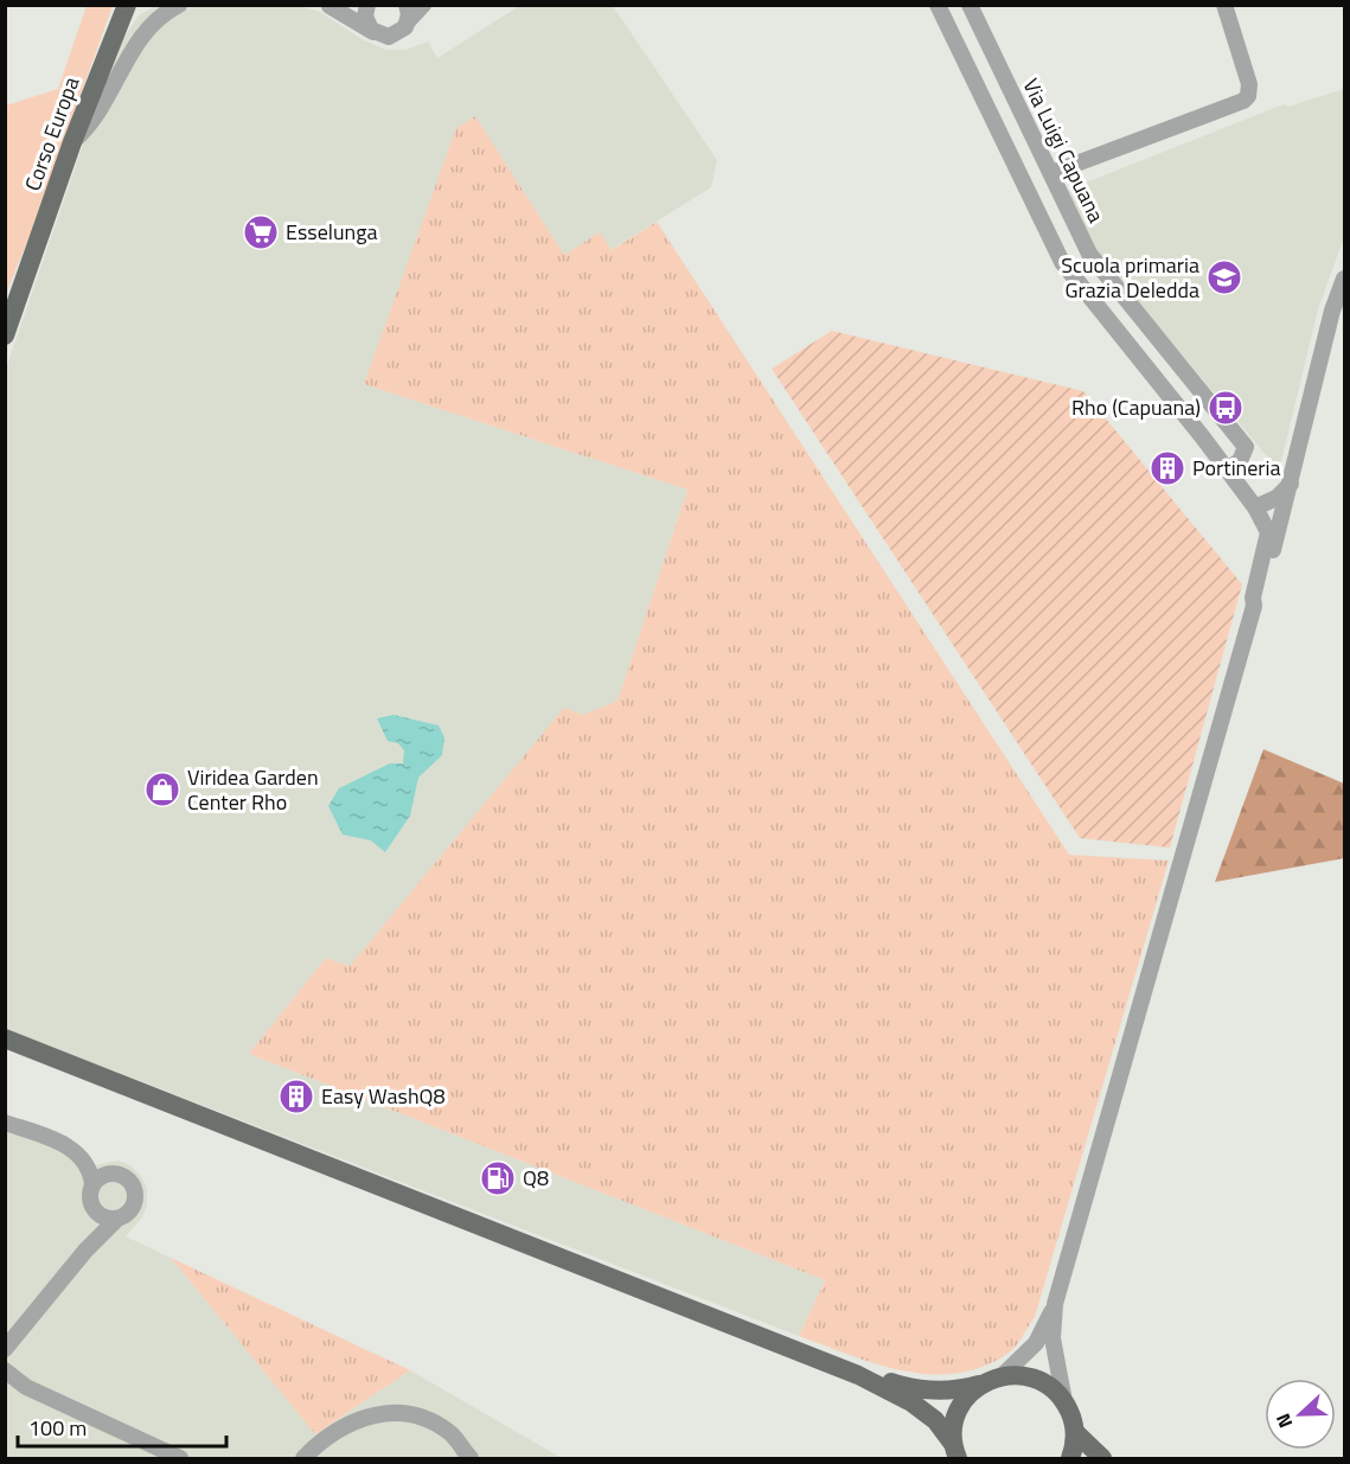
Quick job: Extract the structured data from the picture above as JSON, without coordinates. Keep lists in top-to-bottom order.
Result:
{
  "streets": {
    "main road": ["Corso Europa"],
    "street": ["Via Luigi Capuana"]
  },
  "places": {
    "supermarket": ["Esselunga"],
    "school or university": ["Scuola primaria Grazia Deledda"],
    "bus stop": ["Rho (Capuana)"],
    "building": ["Portineria", "Easy WashQ8"],
    "shop": ["Viridea Garden Center Rho"],
    "fuel station": ["Q8"]
  },
  "scale_bar": "100 m",
  "north": "left"
}
